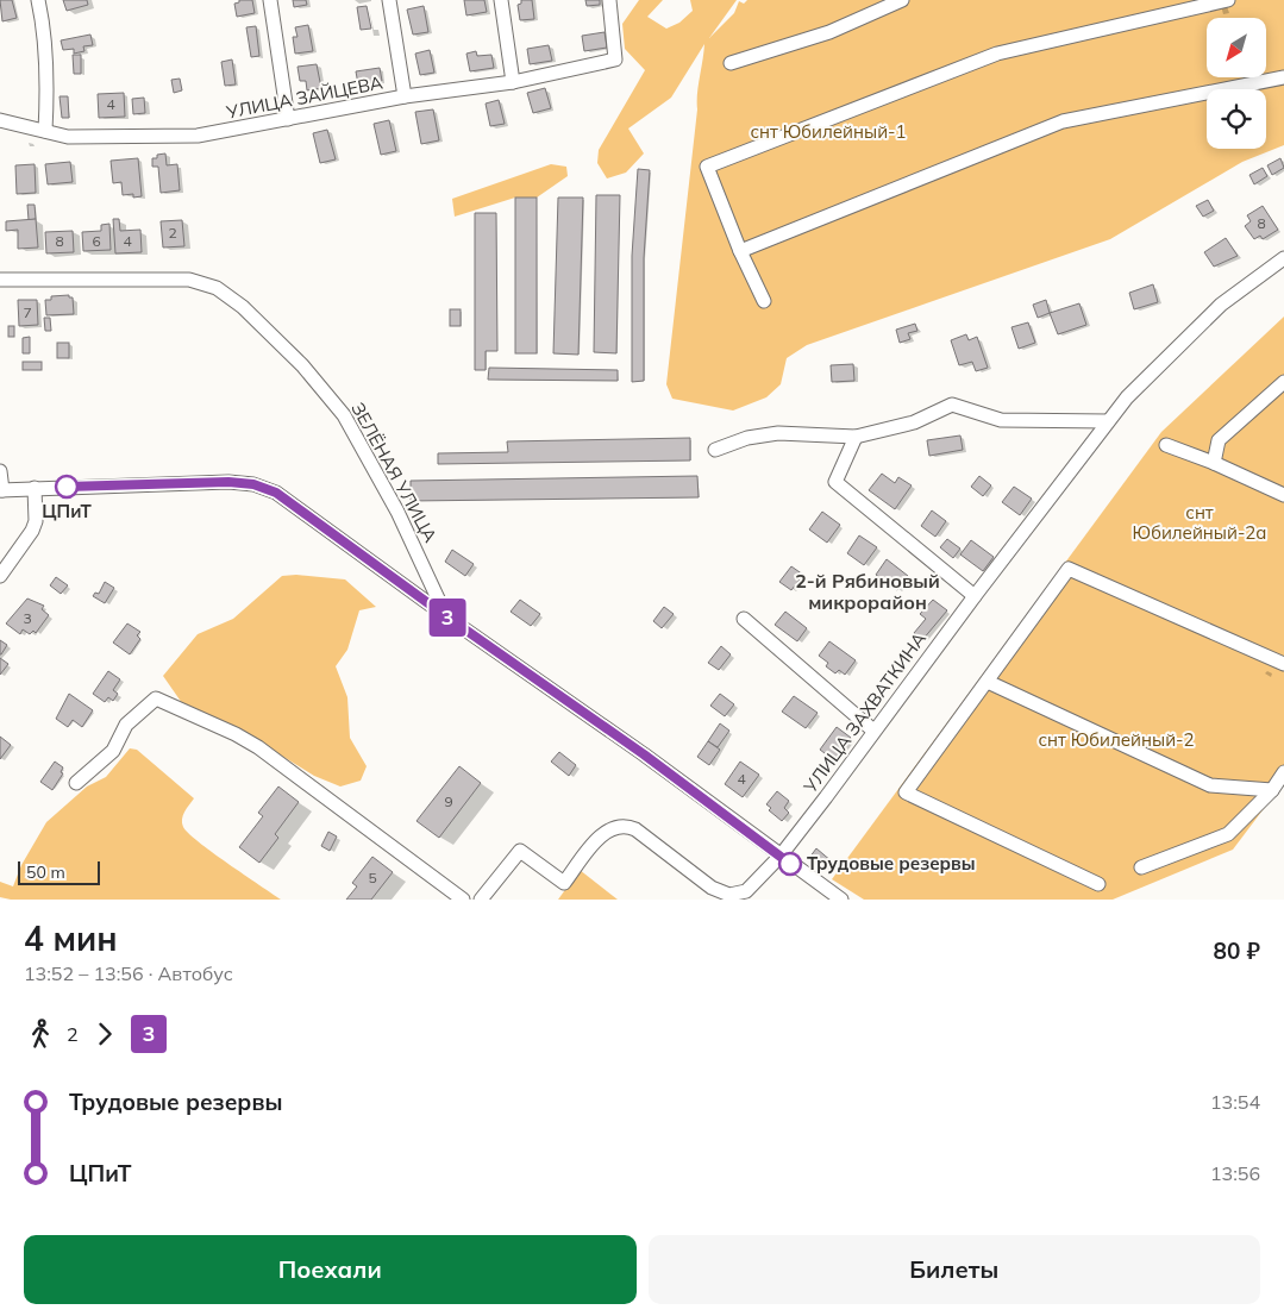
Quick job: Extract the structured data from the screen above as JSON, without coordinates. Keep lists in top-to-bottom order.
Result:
{
  "streets": {
    "street": ["УЛИЦА ЗАЙЦЕВА", "ЗЕЛЁНАЯ УЛИЦА", "УЛИЦА ЗАХВАТКИНА"]
  },
  "districts": ["2-й Рябиновый микрорайон"],
  "parks": ["снт Юбилейный-1", "снт Юбилейный-2а", "снт Юбилейный-2"],
  "places": ["ЦПиТ", "Трудовые резервы"],
  "lines": ["bus line 3"],
  "house_numbers": [
    "4",
    "8",
    "2",
    "8",
    "6",
    "4",
    "7",
    "3",
    "4",
    "9",
    "5"
  ],
  "scale_bar": "50 m",
  "north": "bottom left",
  "page": {
    "on_map": "3",
    "scale": "50 m",
    "heading": ["4 мин", "13:52 – 13:56 · Автобус", "80 ₽"],
    "legs": ["2", "3"],
    "list": [
      {
        "name": "Трудовые резервы",
        "value": "13:54"
      },
      {
        "name": "ЦПиТ",
        "value": "13:56"
      }
    ],
    "buttons": ["Поехали", "Билеты"]
  }
}
